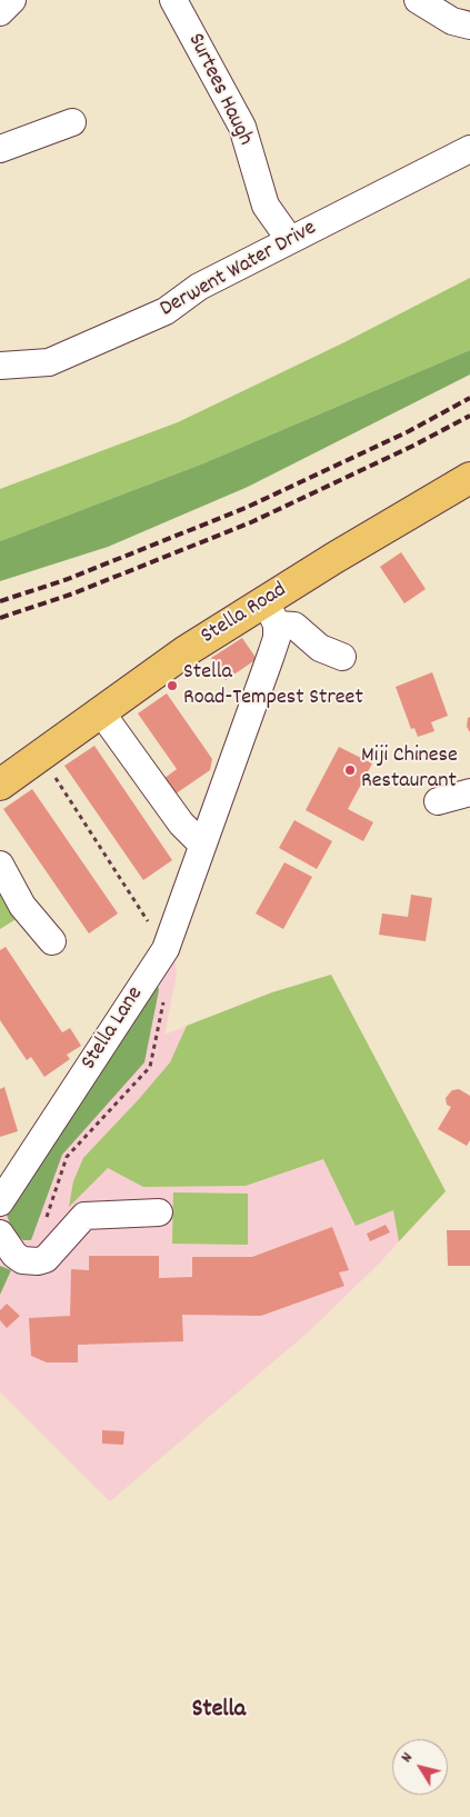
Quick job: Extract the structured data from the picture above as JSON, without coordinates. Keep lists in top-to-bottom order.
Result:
{
  "streets": {
    "main road": ["Stella Road"],
    "street": ["Surtees Haugh", "Derwent Water Drive", "Stella Lane"]
  },
  "crossings": [
    ["Surtees Haugh", "Derwent Water Drive"],
    ["Stella Road", "Stella Lane"]
  ],
  "districts": ["Stella"],
  "places": ["Stella Road-Tempest Street", "Miji Chinese Restaurant"],
  "north": "top left"
}
